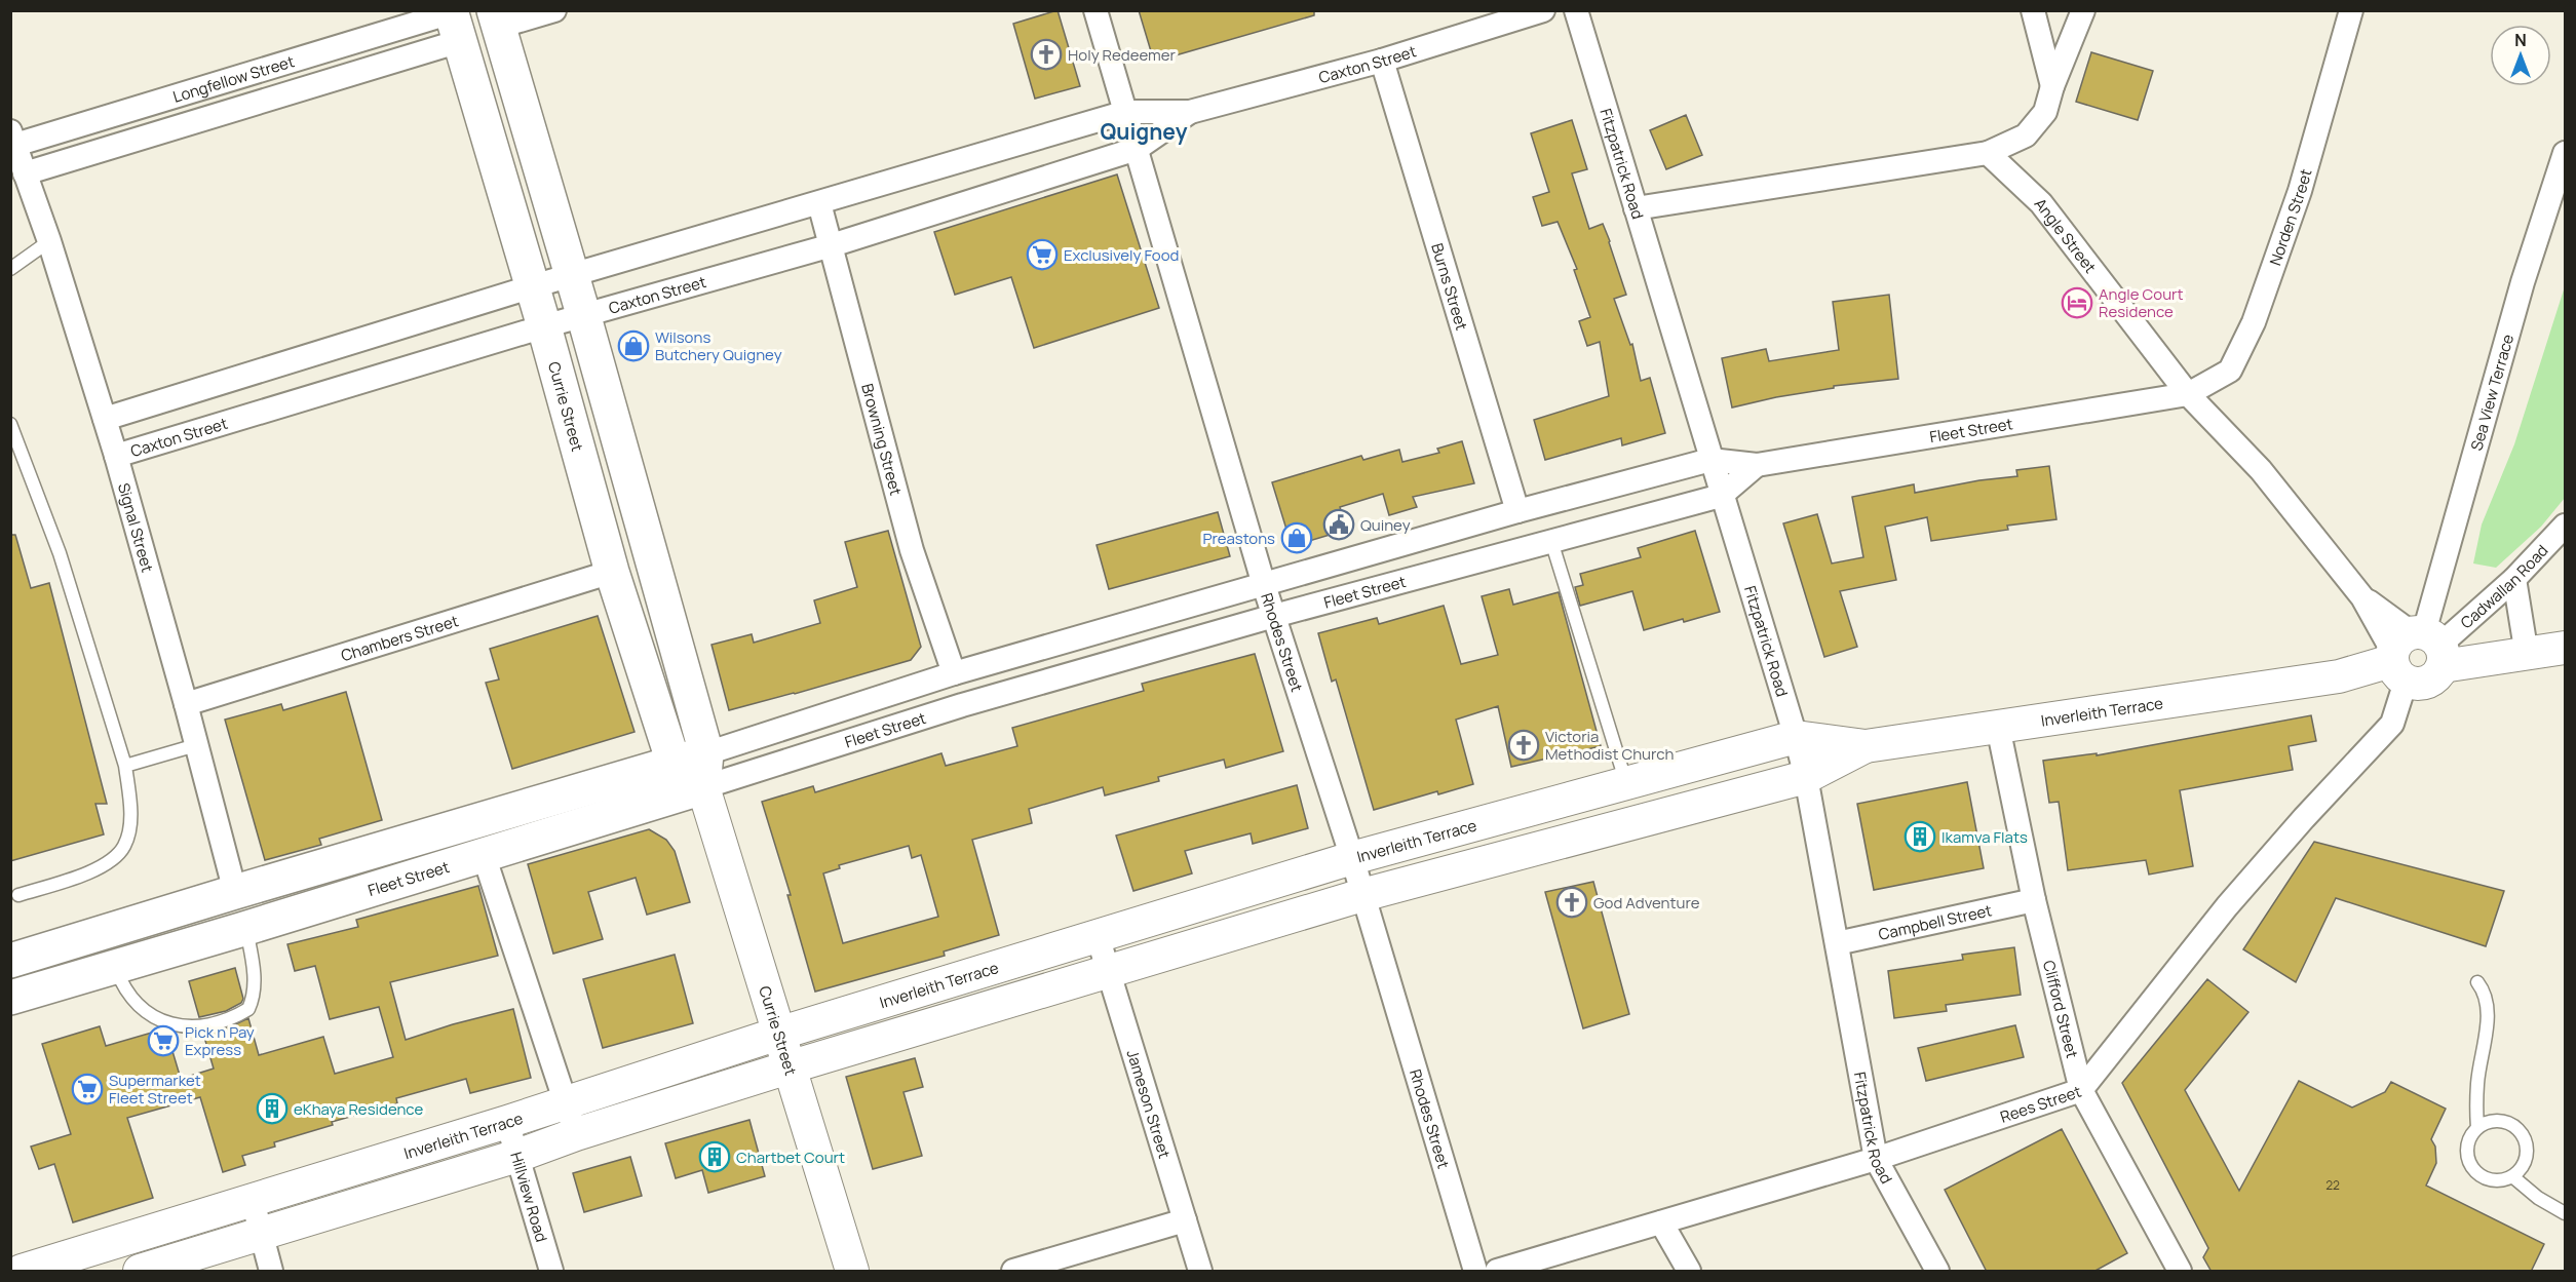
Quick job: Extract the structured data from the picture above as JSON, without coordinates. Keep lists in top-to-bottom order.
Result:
{
  "streets": {
    "main road": ["Currie Street", "Fleet Street"],
    "street": [
      "Caxton Street",
      "Longfellow Street",
      "Fitzpatrick Road",
      "Norden Street",
      "Angle Street",
      "Burns Street",
      "Sea View Terrace",
      "Browning Street",
      "Signal Street",
      "Cadwallan Road",
      "Chambers Street",
      "Rhodes Street",
      "Inverleith Terrace",
      "Campbell Street",
      "Clifford Street",
      "Rees Street",
      "Jameson Street",
      "Hillview Road"
    ]
  },
  "crossings": [
    ["Caxton Street", "Burns Street"],
    ["Caxton Street", "Currie Street"],
    ["Caxton Street", "Browning Street"],
    ["Caxton Street", "Signal Street"],
    ["Caxton Street", "Rhodes Street"],
    ["Longfellow Street", "Currie Street"],
    ["Longfellow Street", "Signal Street"],
    ["Fitzpatrick Road", "Fleet Street"],
    ["Fitzpatrick Road", "Inverleith Terrace"],
    ["Fitzpatrick Road", "Campbell Street"],
    ["Fitzpatrick Road", "Rees Street"],
    ["Norden Street", "Angle Street"],
    ["Norden Street", "Fleet Street"],
    ["Angle Street", "Sea View Terrace"],
    ["Angle Street", "Fleet Street"],
    ["Angle Street", "Cadwallan Road"],
    ["Angle Street", "Inverleith Terrace"],
    ["Angle Street", "Rees Street"],
    ["Burns Street", "Fleet Street"],
    ["Sea View Terrace", "Cadwallan Road"],
    ["Sea View Terrace", "Inverleith Terrace"],
    ["Sea View Terrace", "Rees Street"],
    ["Currie Street", "Fleet Street"],
    ["Currie Street", "Chambers Street"],
    ["Currie Street", "Inverleith Terrace"],
    ["Fleet Street", "Browning Street"],
    ["Fleet Street", "Signal Street"],
    ["Fleet Street", "Rhodes Street"],
    ["Signal Street", "Chambers Street"],
    ["Cadwallan Road", "Inverleith Terrace"],
    ["Cadwallan Road", "Rees Street"],
    ["Rhodes Street", "Inverleith Terrace"],
    ["Inverleith Terrace", "Clifford Street"],
    ["Inverleith Terrace", "Rees Street"],
    ["Inverleith Terrace", "Jameson Street"],
    ["Inverleith Terrace", "Hillview Road"],
    ["Campbell Street", "Clifford Street"],
    ["Clifford Street", "Rees Street"]
  ],
  "districts": ["Quigney"],
  "places": {
    "church": ["Holy Redeemer", "Victoria Methodist Church", "God Adventure"],
    "supermarket": ["Exclusively Food", "Pick n Pay Express", "Supermarket Fleet Street"],
    "hotel": ["Angle Court Residence"],
    "shop": ["Wilsons Butchery Quigney", "Preastons"],
    "public building": ["Quiney"],
    "building": ["Ikamva Flats", "eKhaya Residence", "Chartbet Court"]
  },
  "house_numbers": ["22"],
  "north": "top"
}
